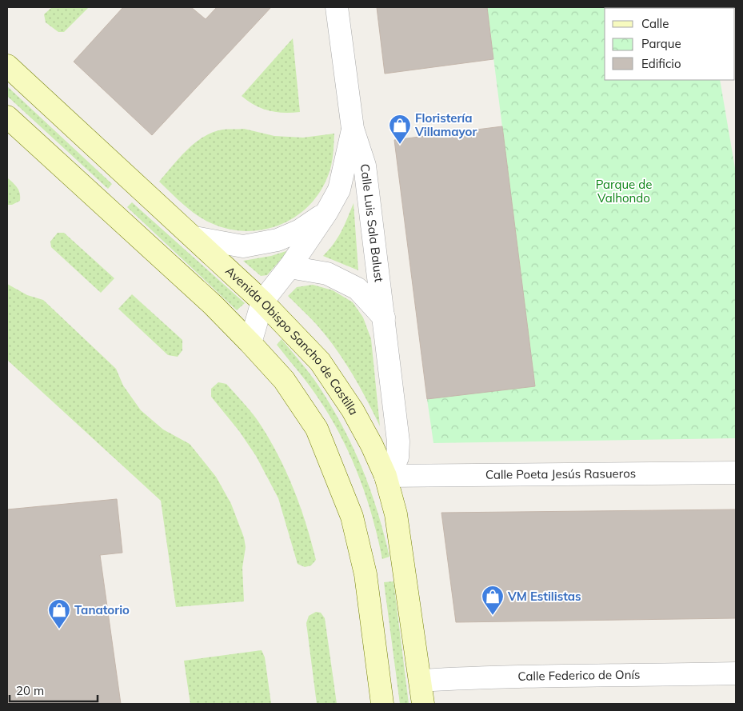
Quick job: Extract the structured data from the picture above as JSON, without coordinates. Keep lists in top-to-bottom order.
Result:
{
  "streets": {
    "main road": ["Avenida Obispo Sancho de Castilla"],
    "street": ["Calle Luis Sala Balust", "Calle Poeta Jesús Rasueros", "Calle Federico de Onís"]
  },
  "crossings": [
    ["Calle Luis Sala Balust", "Avenida Obispo Sancho de Castilla"],
    ["Calle Luis Sala Balust", "Calle Poeta Jesús Rasueros"],
    ["Avenida Obispo Sancho de Castilla", "Calle Poeta Jesús Rasueros"],
    ["Avenida Obispo Sancho de Castilla", "Calle Federico de Onís"]
  ],
  "parks": ["Parque de Valhondo"],
  "places": {
    "shop": ["Floristería Villamayor", "VM Estilistas", "Tanatorio"]
  },
  "legend": ["Calle", "Parque", "Edificio"],
  "scale_bar": "20 m"
}
